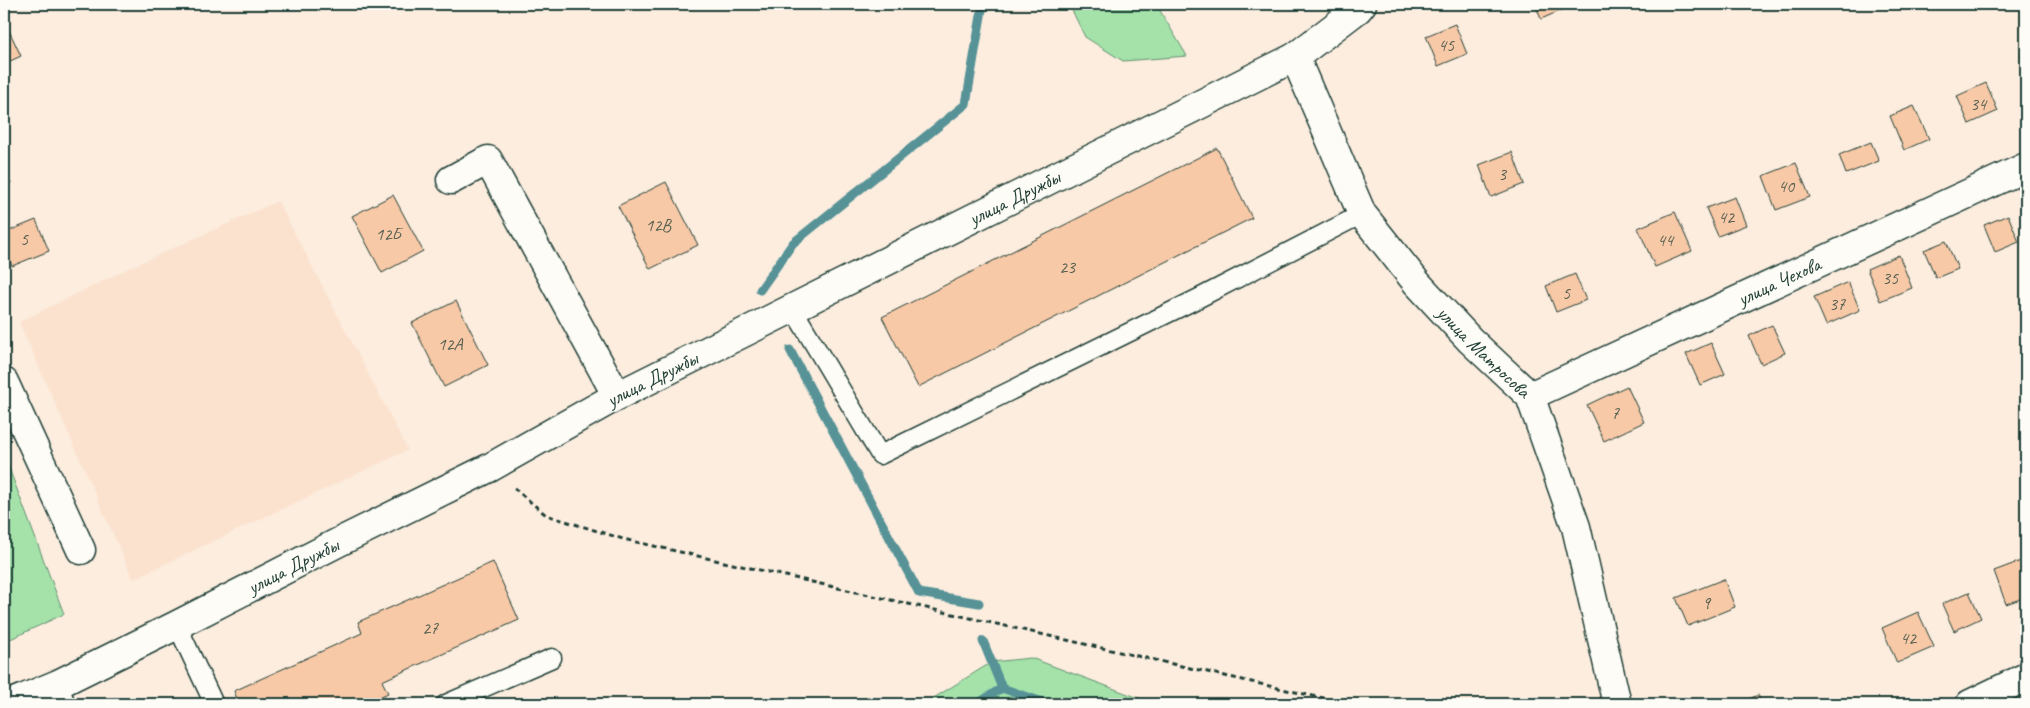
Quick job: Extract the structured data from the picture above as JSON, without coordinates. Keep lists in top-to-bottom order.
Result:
{
  "streets": {
    "street": ["улица Дружбы", "улица Чехова", "улица Матросова"]
  },
  "crossings": [
    ["улица Дружбы", "улица Матросова"],
    ["улица Чехова", "улица Матросова"]
  ],
  "house_numbers": [
    "45",
    "34",
    "3",
    "40",
    "42",
    "12В",
    "12Б",
    "5",
    "44",
    "23",
    "35",
    "5",
    "37",
    "12А",
    "7",
    "9",
    "27",
    "42"
  ]
}
